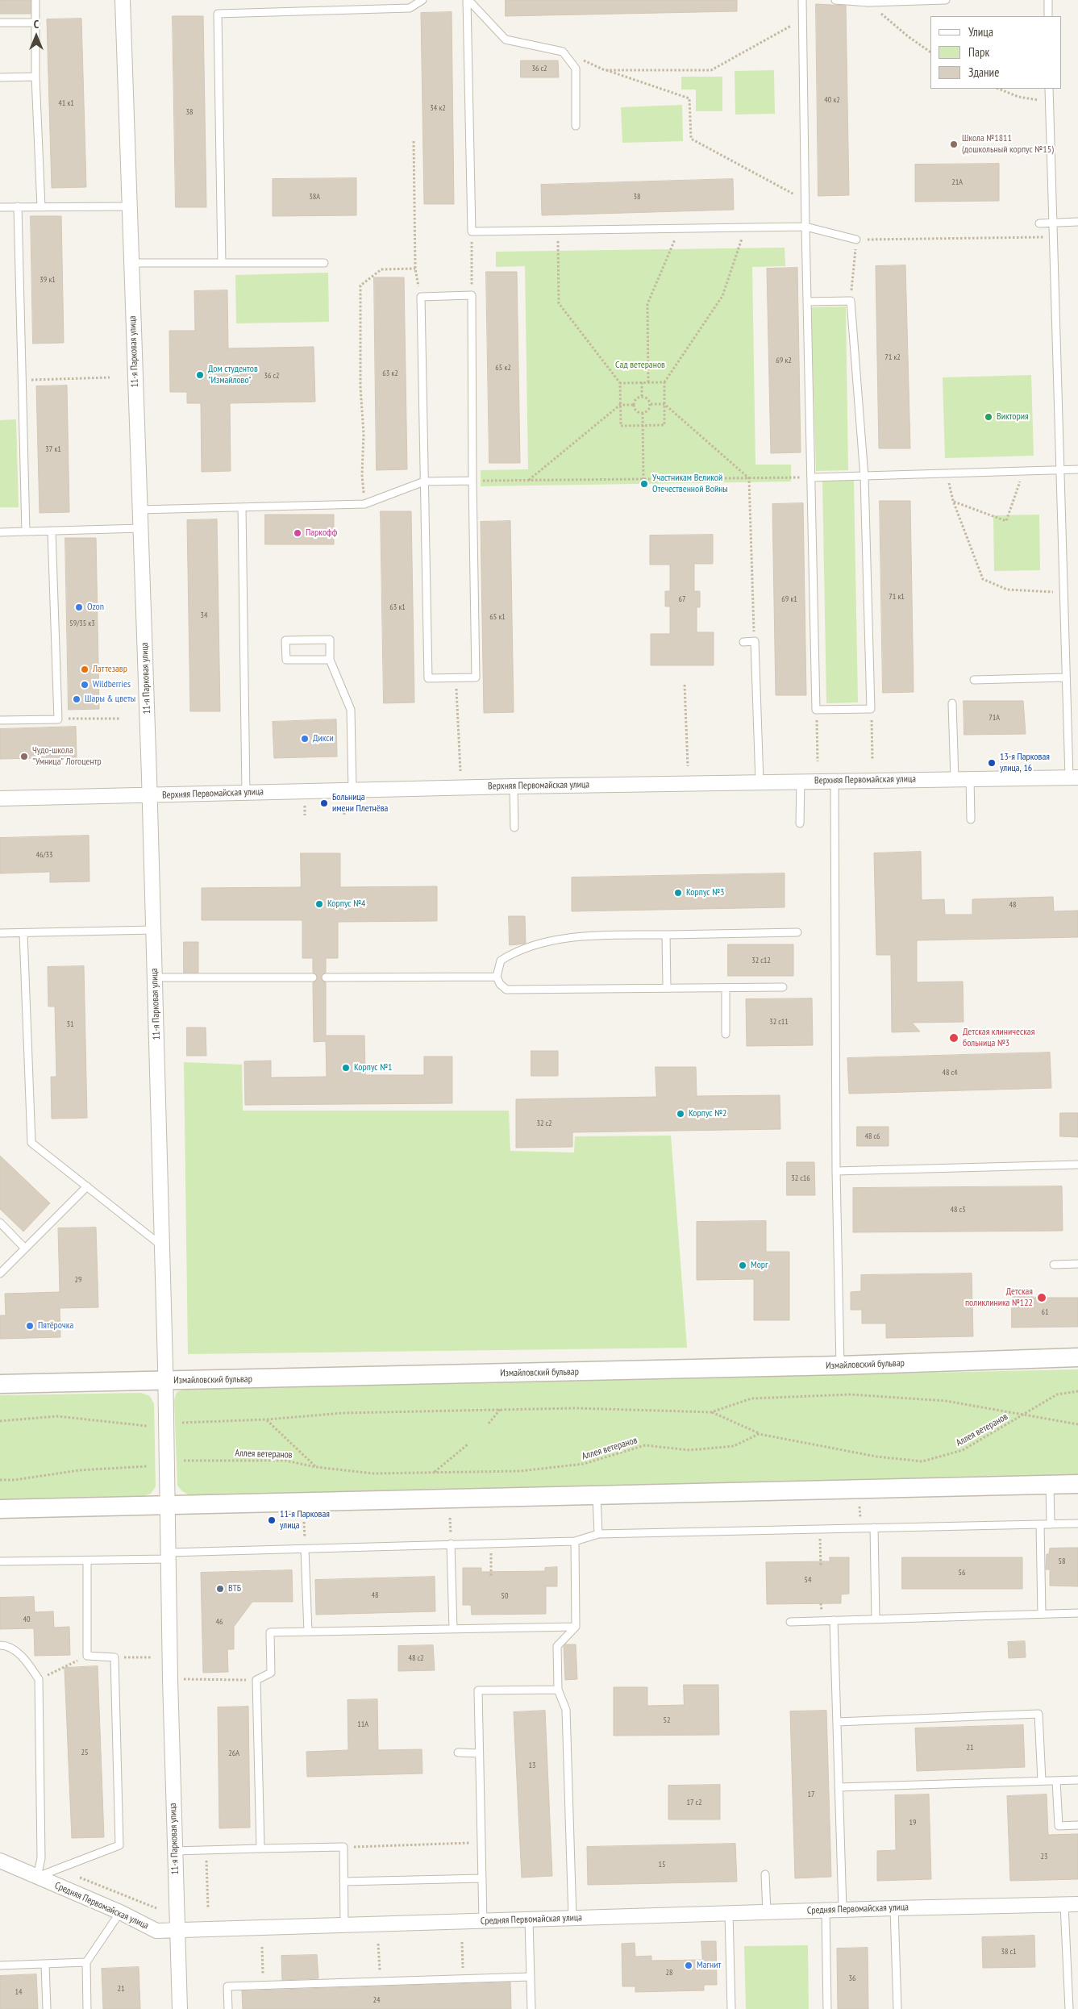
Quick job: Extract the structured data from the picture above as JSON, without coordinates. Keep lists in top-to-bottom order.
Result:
{
  "streets": {
    "street": [
      "11-я Парковая улица",
      "Верхняя Первомайская улица",
      "Измайловский бульвар",
      "Средняя Первомайская улица"
    ],
    "path": ["Аллея ветеранов"]
  },
  "crossings": [
    ["11-я Парковая улица", "Верхняя Первомайская улица"],
    ["11-я Парковая улица", "Измайловский бульвар"],
    ["11-я Парковая улица", "Средняя Первомайская улица"]
  ],
  "parks": ["Сад ветеранов"],
  "places": [
    "Школа №1811 (дошкольный корпус №15)",
    "Дом студентов \"Измайлово\"",
    "Виктория",
    "Участникам Великой Отечественной Войны",
    "Паркофф",
    "Ozon",
    "Латтезавр",
    "Wildberries",
    "Шары & цветы",
    "Дикси",
    "Чудо-школа \"Умница\" Логоцентр",
    "13-я Парковая улица, 16",
    "Больница имени Плетнёва",
    "Корпус №3",
    "Корпус №4",
    "Детская клиническая больница №3",
    "Корпус №1",
    "Корпус №2",
    "Морг",
    "Детская поликлиника №122",
    "Пятёрочка",
    "11-я Парковая улица",
    "ВТБ",
    "Магнит"
  ],
  "house_numbers": [
    "36 с2",
    "40 к2",
    "41 к1",
    "34 к2",
    "38",
    "21А",
    "38А",
    "38",
    "39 к1",
    "71 к2",
    "69 к2",
    "65 к2",
    "63 к2",
    "36 с2",
    "37 к1",
    "71 к1",
    "67",
    "69 к1",
    "63 к1",
    "34",
    "65 к1",
    "59/35 к3",
    "71А",
    "46/33",
    "48",
    "32 с12",
    "32 с11",
    "31",
    "48 с4",
    "32 с2",
    "48 с6",
    "32 с16",
    "48 с3",
    "29",
    "61",
    "58",
    "56",
    "54",
    "48",
    "50",
    "40",
    "46",
    "48 с2",
    "52",
    "11А",
    "21",
    "25",
    "26А",
    "13",
    "17",
    "17 с2",
    "19",
    "23",
    "15",
    "38 с1",
    "28",
    "36",
    "21",
    "14",
    "24"
  ],
  "legend": ["Улица", "Парк", "Здание"],
  "north": "top"
}
